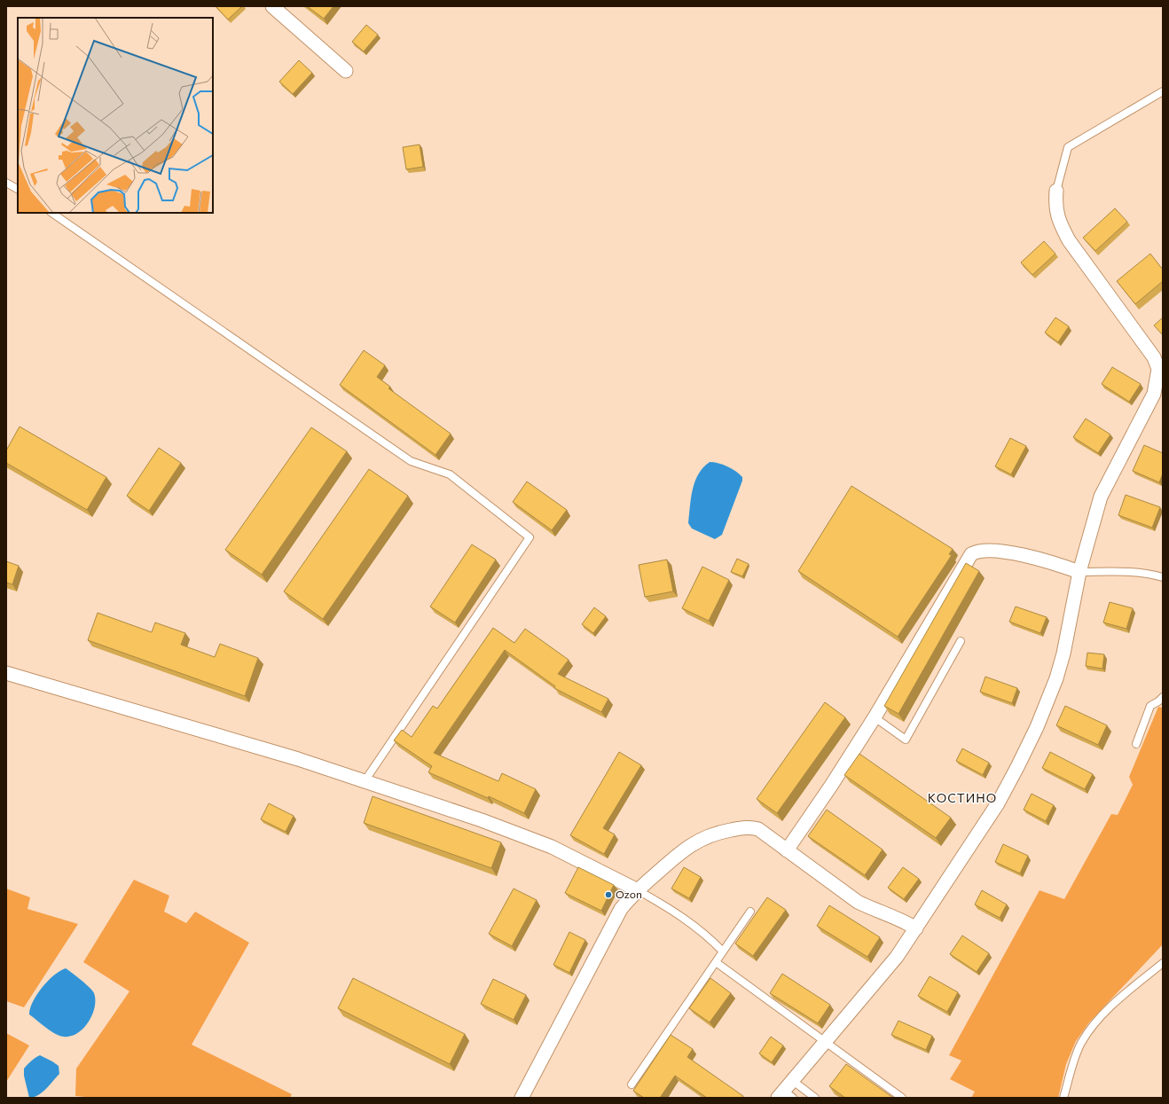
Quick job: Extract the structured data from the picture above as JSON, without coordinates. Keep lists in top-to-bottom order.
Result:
{
  "districts": ["КОСТИНО"],
  "places": ["Ozon"]
}
